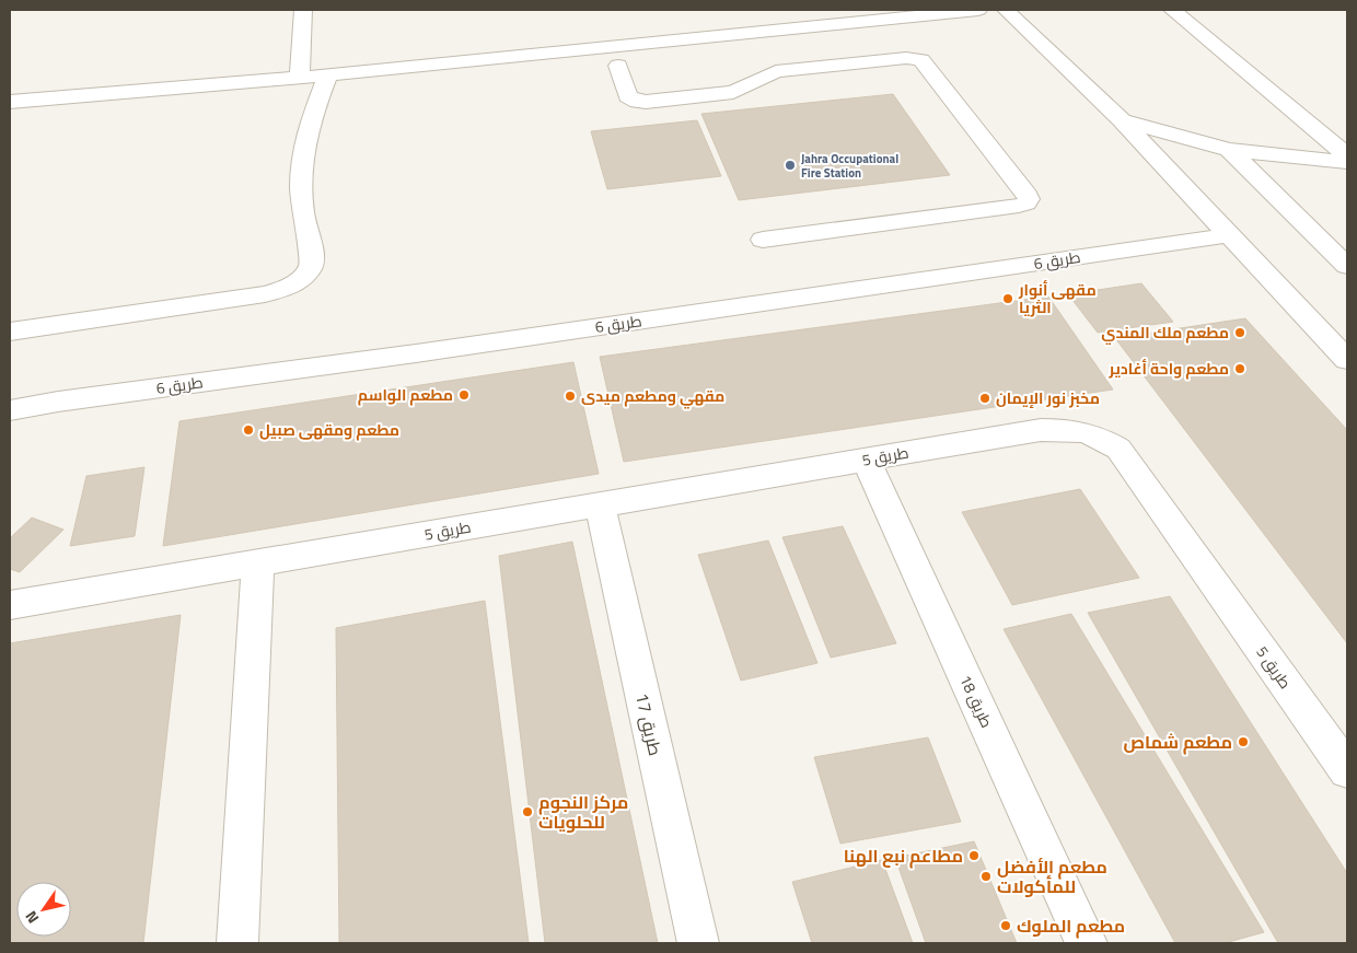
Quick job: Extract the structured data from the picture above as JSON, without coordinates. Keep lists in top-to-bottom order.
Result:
{
  "streets": {
    "street": [
      "طريق 6",
      "طريق 5",
      "طريق 18",
      "طريق 17"
    ]
  },
  "crossings": [
    ["طريق 5", "طريق 18"],
    ["طريق 5", "طريق 17"]
  ],
  "places": [
    "Jahra Occupational Fire Station",
    "مقهى أنوار الثريا",
    "مطعم ملك المندي",
    "مطعم واحة أغادير",
    "مطعم الواسم",
    "مقهي ومطعم ميدى",
    "مخبز نور الإيمان",
    "مطعم ومقهى صبيل",
    "مطعم شماص",
    "مركز النجوم للحلويات",
    "مطاعم نبع الهنا",
    "مطعم الأفضل للمأكولات",
    "مطعم الملوك"
  ],
  "north": "bottom left"
}
